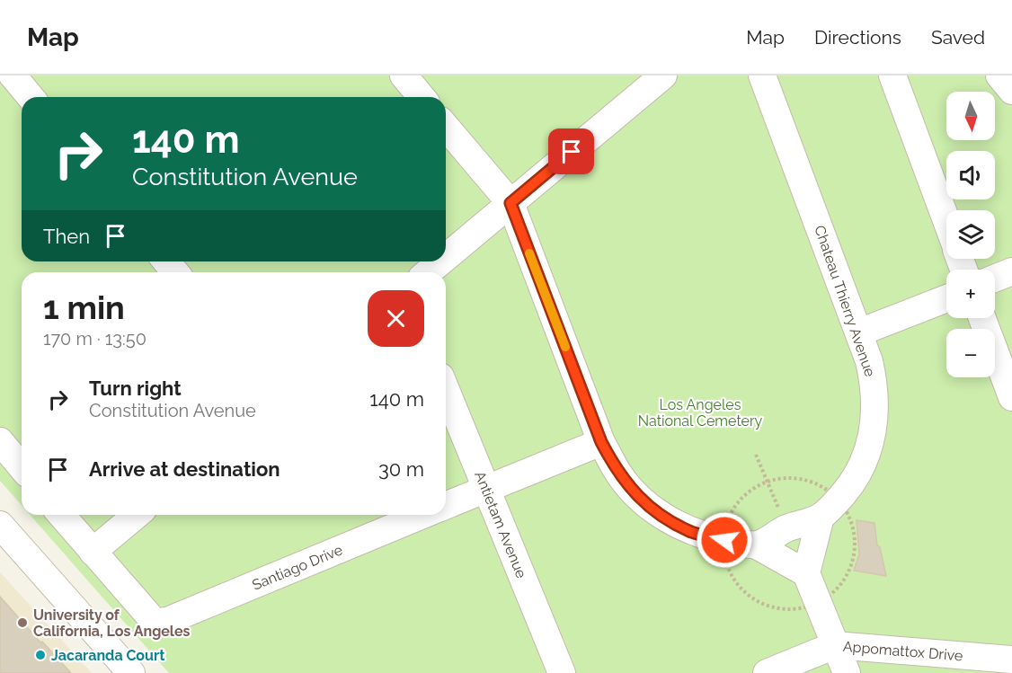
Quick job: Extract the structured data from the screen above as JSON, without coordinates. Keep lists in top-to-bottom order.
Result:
{
  "streets": {
    "street": [
      "Chateau Thierry Avenue",
      "Antietam Avenue",
      "Santiago Drive",
      "Appomattox Drive"
    ]
  },
  "parks": ["Los Angeles National Cemetery"],
  "places": ["University of California, Los Angeles", "Jacaranda Court"],
  "north": "bottom",
  "page": {
    "header": "Map",
    "nav": ["Map", "Directions", "Saved"],
    "map_buttons": ["+", "−"],
    "turn": ["140 m", "Constitution Avenue"],
    "then": "Then",
    "heading": ["1 min", "170 m · 13:50"],
    "list": [
      {
        "name": "Turn right",
        "note": "Constitution Avenue",
        "value": "140 m"
      },
      {
        "name": "Arrive at destination",
        "value": "30 m"
      }
    ]
  }
}
